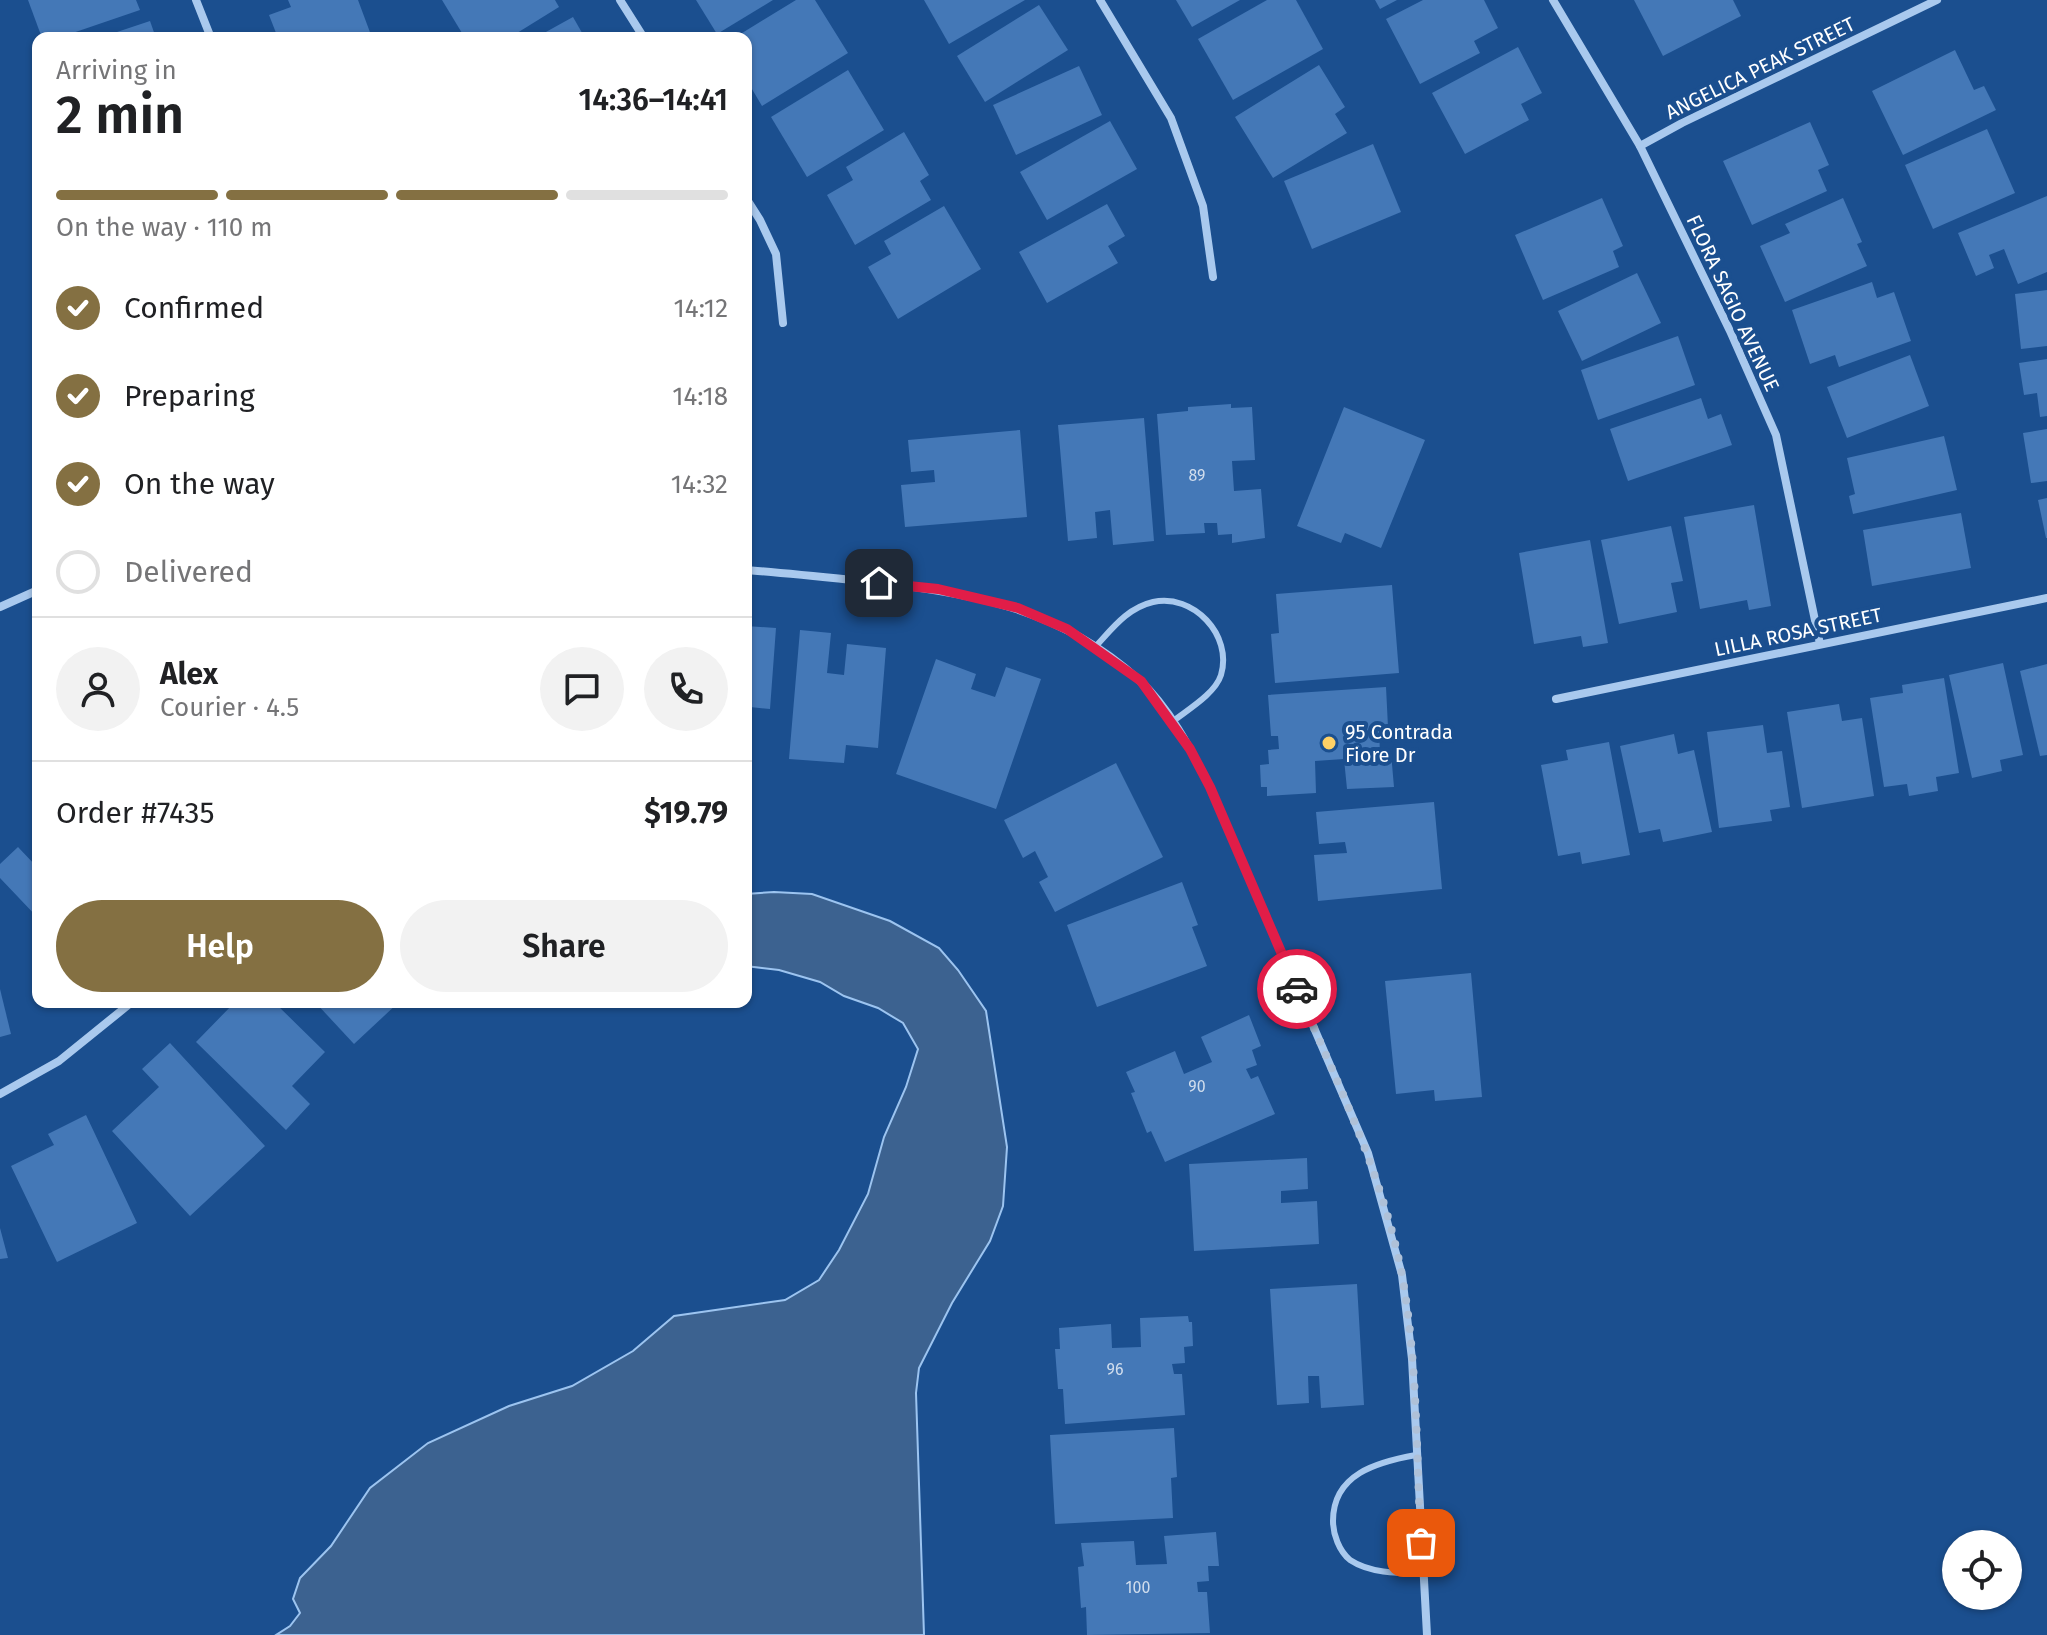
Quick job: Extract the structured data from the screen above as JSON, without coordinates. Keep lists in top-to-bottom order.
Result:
{
  "streets": {
    "street": ["ANGELICA PEAK STREET", "FLORA SAGIO AVENUE", "LILLA ROSA STREET"]
  },
  "crossings": [
    ["ANGELICA PEAK STREET", "FLORA SAGIO AVENUE"],
    ["FLORA SAGIO AVENUE", "LILLA ROSA STREET"]
  ],
  "places": ["95 Contrada Fiore Dr"],
  "house_numbers": [
    "89",
    "90",
    "96",
    "100"
  ],
  "page": {
    "heading": ["2 min", "Arriving in", "14:36–14:41"],
    "panel": [
      "Alex",
      "Courier · 4.5",
      "Order #7435",
      "$19.79"
    ],
    "bar": "On the way · 110 m",
    "list": [
      ["Confirmed", "14:12"],
      ["Preparing", "14:18"],
      ["On the way", "14:32"],
      "Delivered"
    ],
    "buttons": ["Help", "Share"]
  }
}
